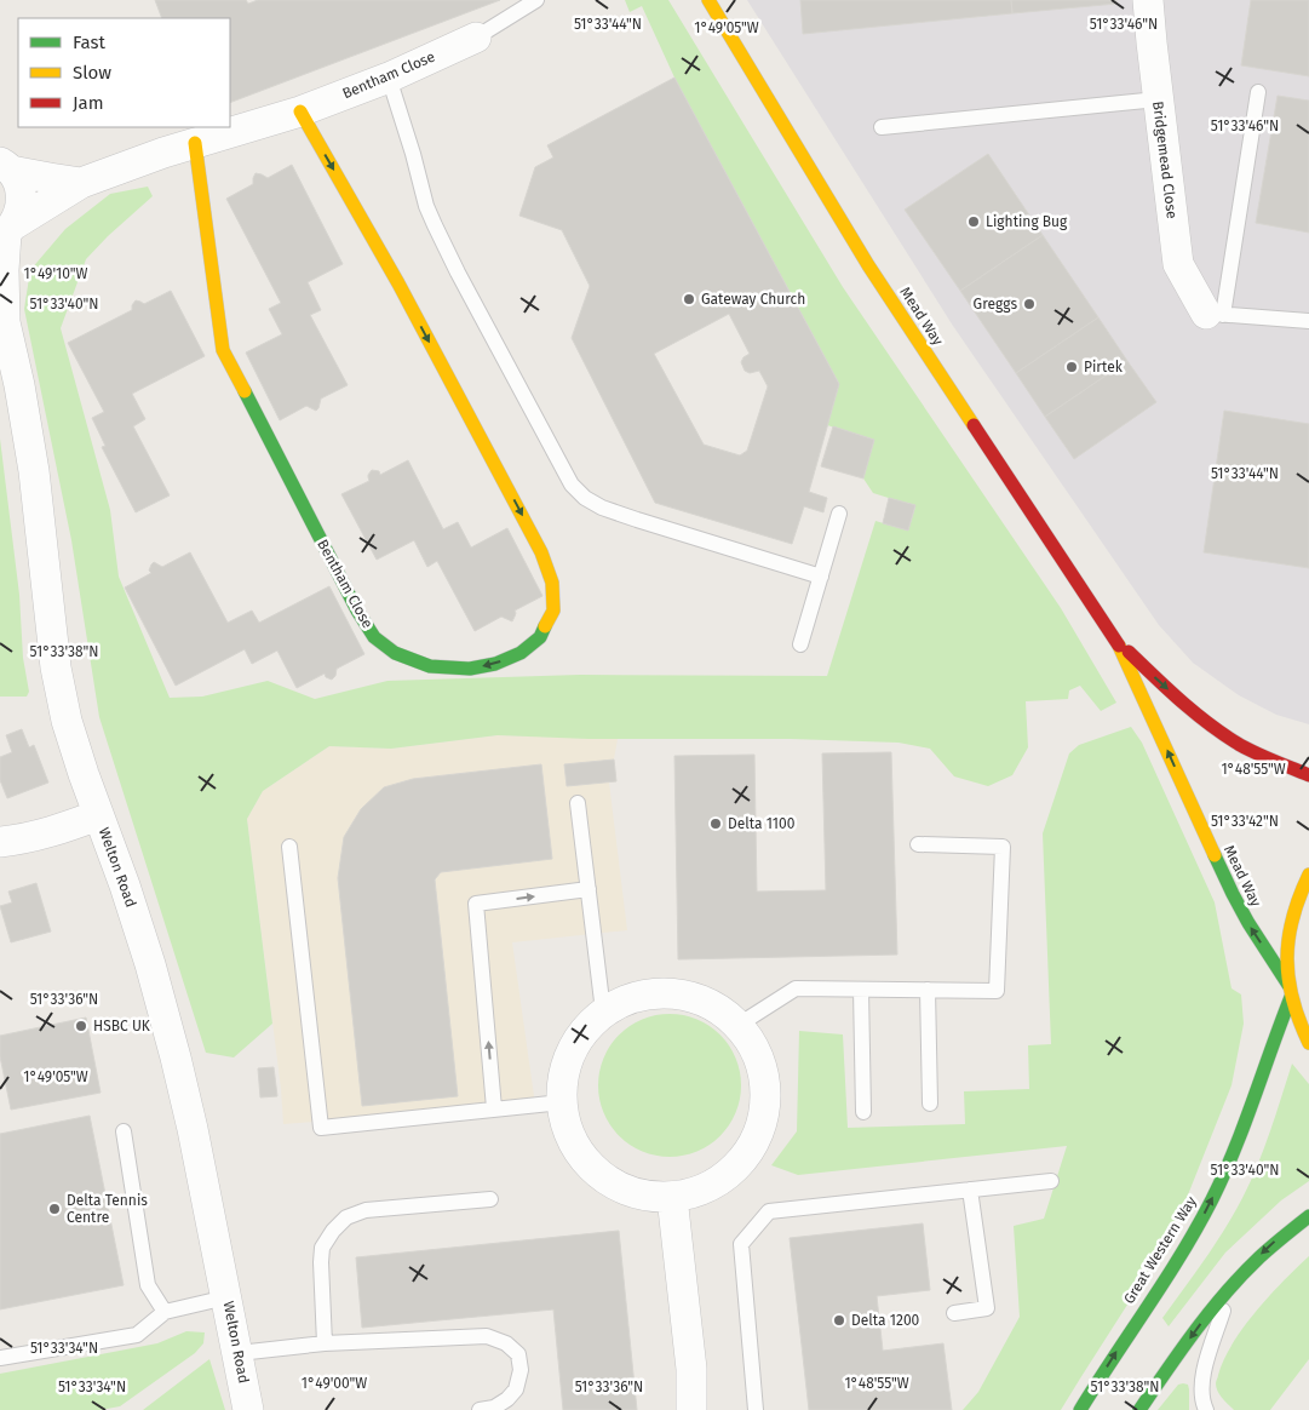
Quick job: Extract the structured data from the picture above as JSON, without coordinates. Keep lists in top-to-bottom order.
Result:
{
  "streets": {
    "main road": ["Bentham Close", "Mead Way", "Great Western Way"],
    "street": ["Bridgemead Close", "Welton Road"]
  },
  "crossings": [
    ["Bentham Close", "Welton Road"],
    ["Mead Way", "Great Western Way"]
  ],
  "places": [
    "Lighting Bug",
    "Gateway Church",
    "Greggs",
    "Pirtek",
    "Delta 1100",
    "HSBC UK",
    "Delta Tennis Centre",
    "Delta 1200"
  ],
  "legend": ["Fast", "Slow", "Jam"],
  "coordinates": [
    "51°33'44\"N",
    "51°33'46\"N",
    "1°49'05\"W",
    "1°49'10\"W",
    "51°33'40\"N",
    "51°33'38\"N",
    "1°48'55\"W",
    "51°33'42\"N",
    "51°33'36\"N",
    "51°33'34\"N",
    "1°49'00\"W"
  ]
}
